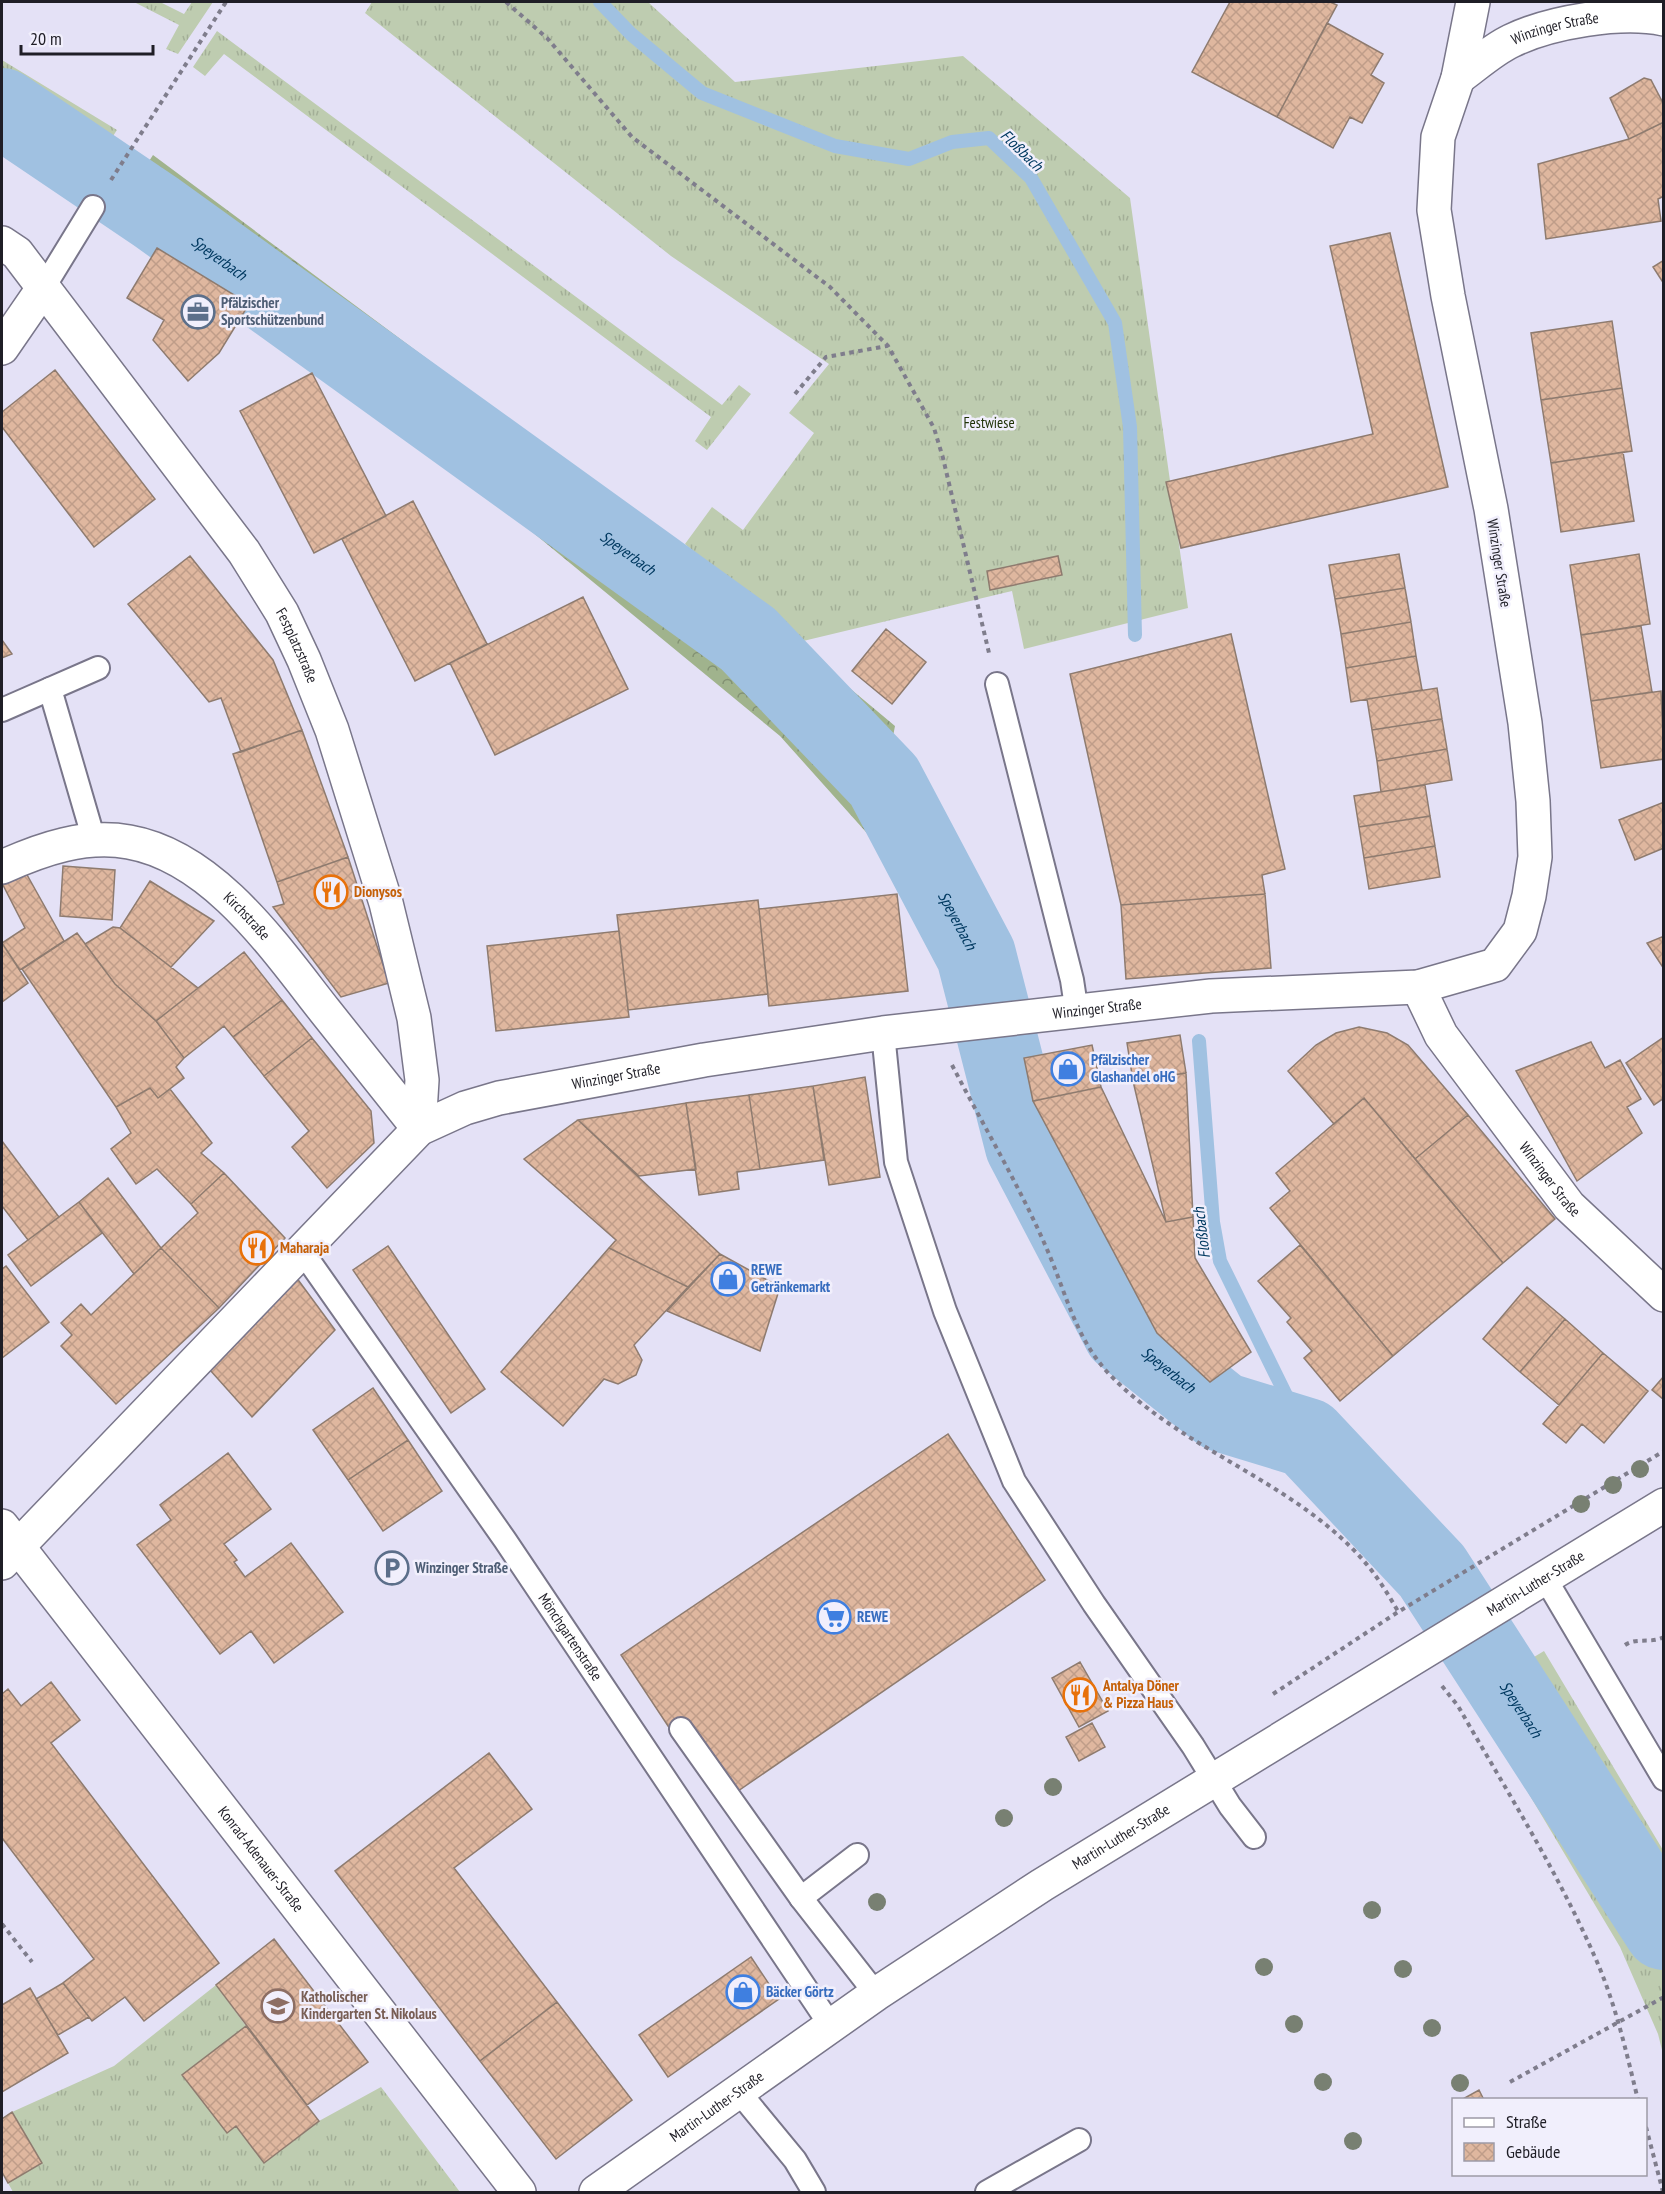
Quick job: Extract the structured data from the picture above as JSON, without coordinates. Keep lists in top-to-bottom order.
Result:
{
  "streets": {
    "street": [
      "Winzinger Straße",
      "Festplatzstraße",
      "Kirchstraße",
      "Martin-Luther-Straße",
      "Konrad-Adenauer-Straße"
    ],
    "lane": ["Mönchgartenstraße"]
  },
  "crossings": [
    ["Winzinger Straße", "Festplatzstraße"],
    ["Winzinger Straße", "Kirchstraße"],
    ["Winzinger Straße", "Mönchgartenstraße"],
    ["Winzinger Straße", "Konrad-Adenauer-Straße"],
    ["Festplatzstraße", "Kirchstraße"],
    ["Martin-Luther-Straße", "Mönchgartenstraße"]
  ],
  "water": ["Floßbach", "Speyerbach"],
  "parks": ["Festwiese"],
  "places": {
    "office": ["Pfälzischer Sportschützenbund"],
    "restaurant": ["Dionysos", "Maharaja", "Antalya Döner & Pizza Haus"],
    "shop": ["Pfälzischer Glashandel oHG", "REWE Getränkemarkt", "Bäcker Görtz"],
    "parking": ["Winzinger Straße"],
    "supermarket": ["REWE"],
    "school or university": ["Katholischer Kindergarten St. Nikolaus"]
  },
  "legend": ["Straße", "Gebäude"],
  "scale_bar": "20 m"
}
